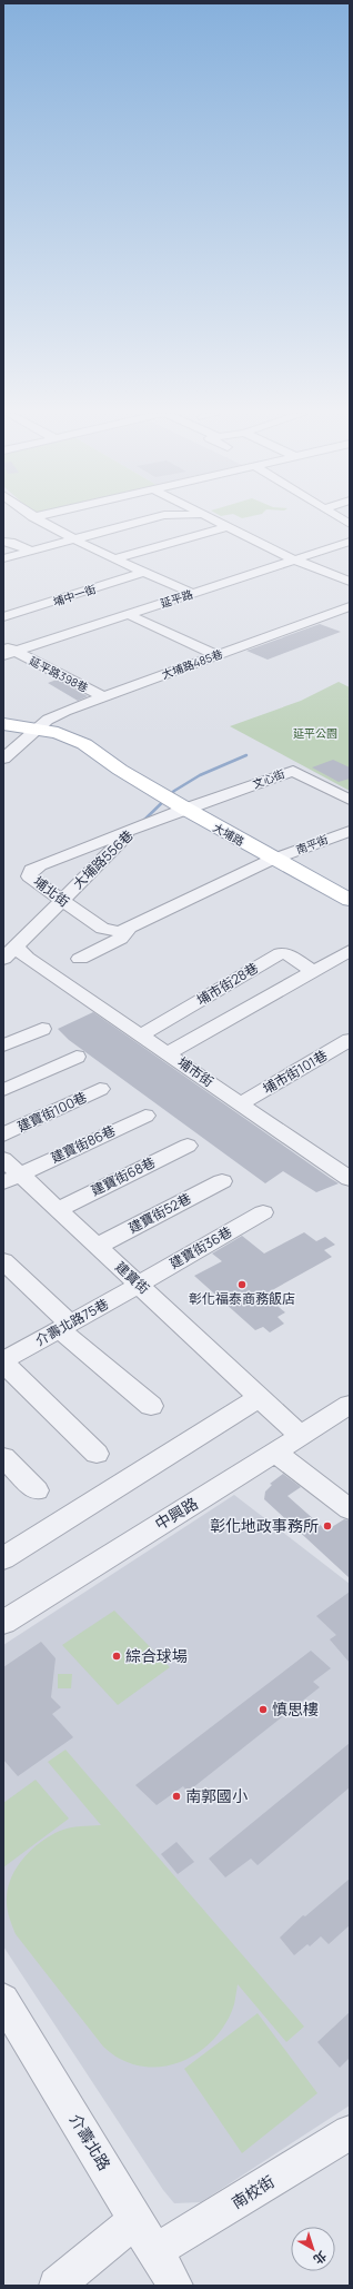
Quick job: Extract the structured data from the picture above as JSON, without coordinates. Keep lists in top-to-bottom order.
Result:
{
  "streets": {
    "main road": ["大埔路"],
    "street": [
      "埔中一街",
      "延平路",
      "大埔路485巷",
      "延平路398巷",
      "文心街",
      "南平街",
      "大埔路556巷",
      "埔北街",
      "埔市街28巷",
      "埔市街",
      "埔市街101巷",
      "建寶街100巷",
      "建寶街86巷",
      "建寶街68巷",
      "建寶街52巷",
      "建寶街36巷",
      "建寶街",
      "介壽北路75巷",
      "中興路",
      "介壽北路",
      "南校街"
    ]
  },
  "crossings": [
    ["延平路", "延平路398巷"],
    ["大埔路485巷", "延平路398巷"],
    ["大埔路485巷", "大埔路"],
    ["文心街", "大埔路"],
    ["文心街", "大埔路556巷"],
    ["大埔路", "南平街"],
    ["大埔路", "大埔路556巷"],
    ["大埔路", "埔北街"],
    ["南平街", "埔北街"],
    ["大埔路556巷", "埔北街"],
    ["埔市街28巷", "埔市街"],
    ["埔市街", "埔市街101巷"],
    ["建寶街86巷", "建寶街"],
    ["建寶街68巷", "建寶街"],
    ["建寶街52巷", "建寶街"],
    ["建寶街36巷", "建寶街"],
    ["建寶街36巷", "介壽北路75巷"],
    ["建寶街", "介壽北路75巷"],
    ["建寶街", "中興路"],
    ["介壽北路", "南校街"]
  ],
  "parks": ["延平公園"],
  "places": [
    "彰化福泰商務飯店",
    "彰化地政事務所",
    "綜合球場",
    "慎思樓",
    "南郭國小"
  ],
  "north": "bottom right"
}
